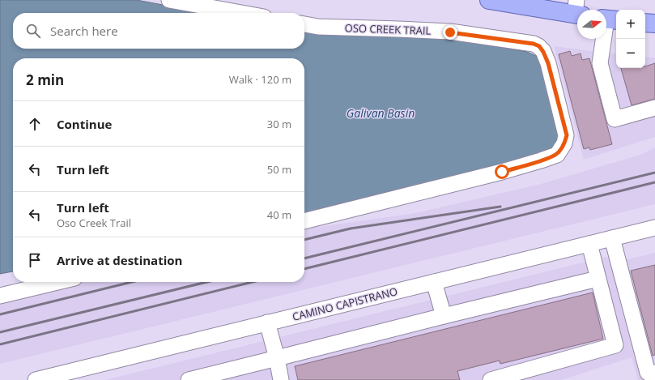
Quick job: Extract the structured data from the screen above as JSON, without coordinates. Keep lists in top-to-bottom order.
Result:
{
  "streets": {
    "street": ["OSO CREEK TRAIL", "CAMINO CAPISTRANO"]
  },
  "water": ["Galivan Basin"],
  "north": "right",
  "page": {
    "map_buttons": ["+", "−"],
    "search": "Search here",
    "heading": ["2 min", "Walk · 120 m"],
    "list": [
      ["Continue", "30 m"],
      ["Turn left", "50 m"],
      ["Turn left", "Oso Creek Trail", "40 m"],
      "Arrive at destination"
    ]
  }
}
